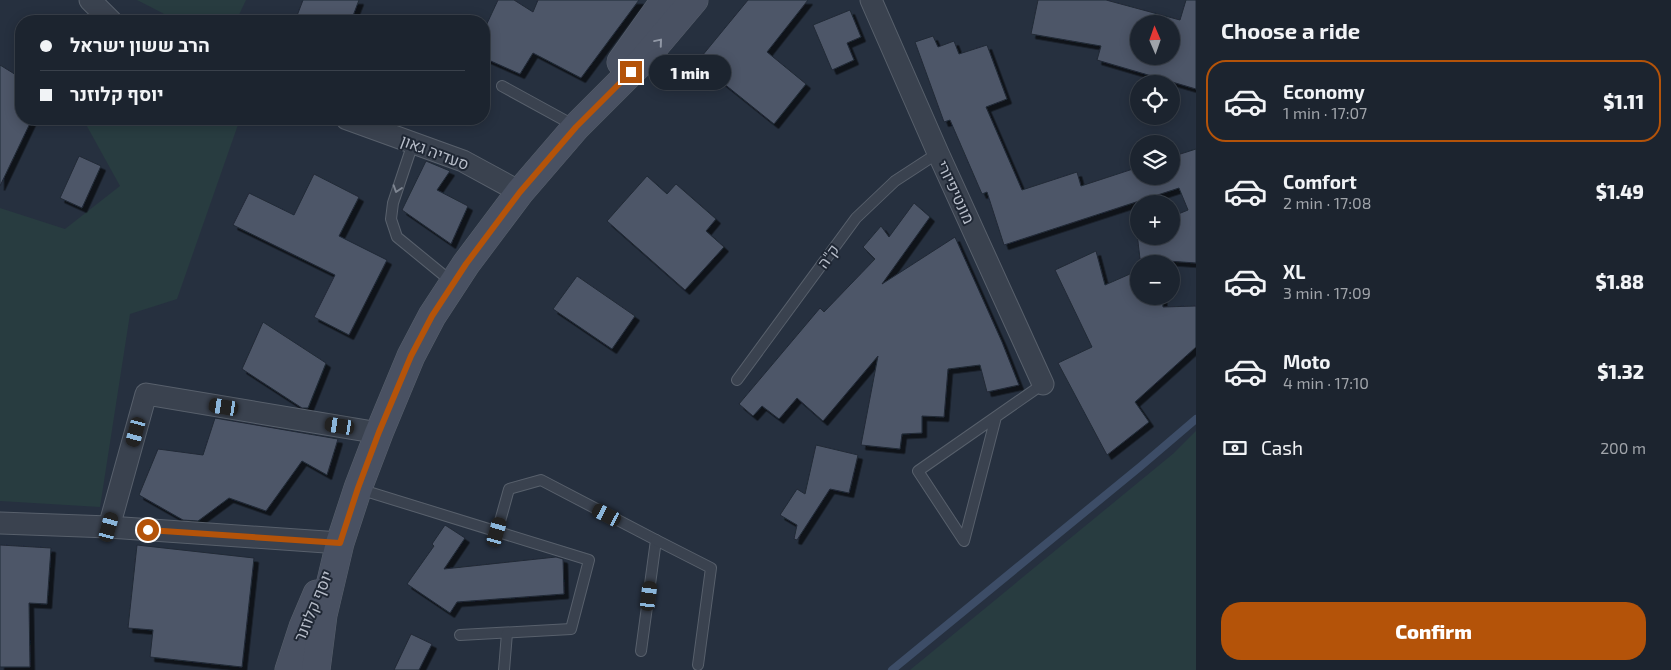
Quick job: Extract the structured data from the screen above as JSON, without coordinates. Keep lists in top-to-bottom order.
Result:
{
  "streets": {
    "main road": ["יוסף קלוזנר"],
    "street": ["סעדיה גאון", "מונטיפיורי"],
    "lane": ["ק\"ה"]
  },
  "crossings": [
    ["סעדיה גאון", "יוסף קלוזנר"],
    ["מונטיפיורי", "ק\"ה"]
  ],
  "north": "top",
  "page": {
    "heading": "Choose a ride",
    "map_buttons": ["+", "−"],
    "banner": ["הרב ששון ישראל", "יוסף קלוזנר"],
    "bubble": "1 min",
    "list": [
      {
        "name": "Economy",
        "note": "1 min · 17:07",
        "value": "$1.11"
      },
      {
        "name": "Comfort",
        "note": "2 min · 17:08",
        "value": "$1.49"
      },
      {
        "name": "XL",
        "note": "3 min · 17:09",
        "value": "$1.88"
      },
      {
        "name": "Moto",
        "note": "4 min · 17:10",
        "value": "$1.32"
      }
    ],
    "pay": ["Cash", "200 m"],
    "buttons": "Confirm"
  }
}
